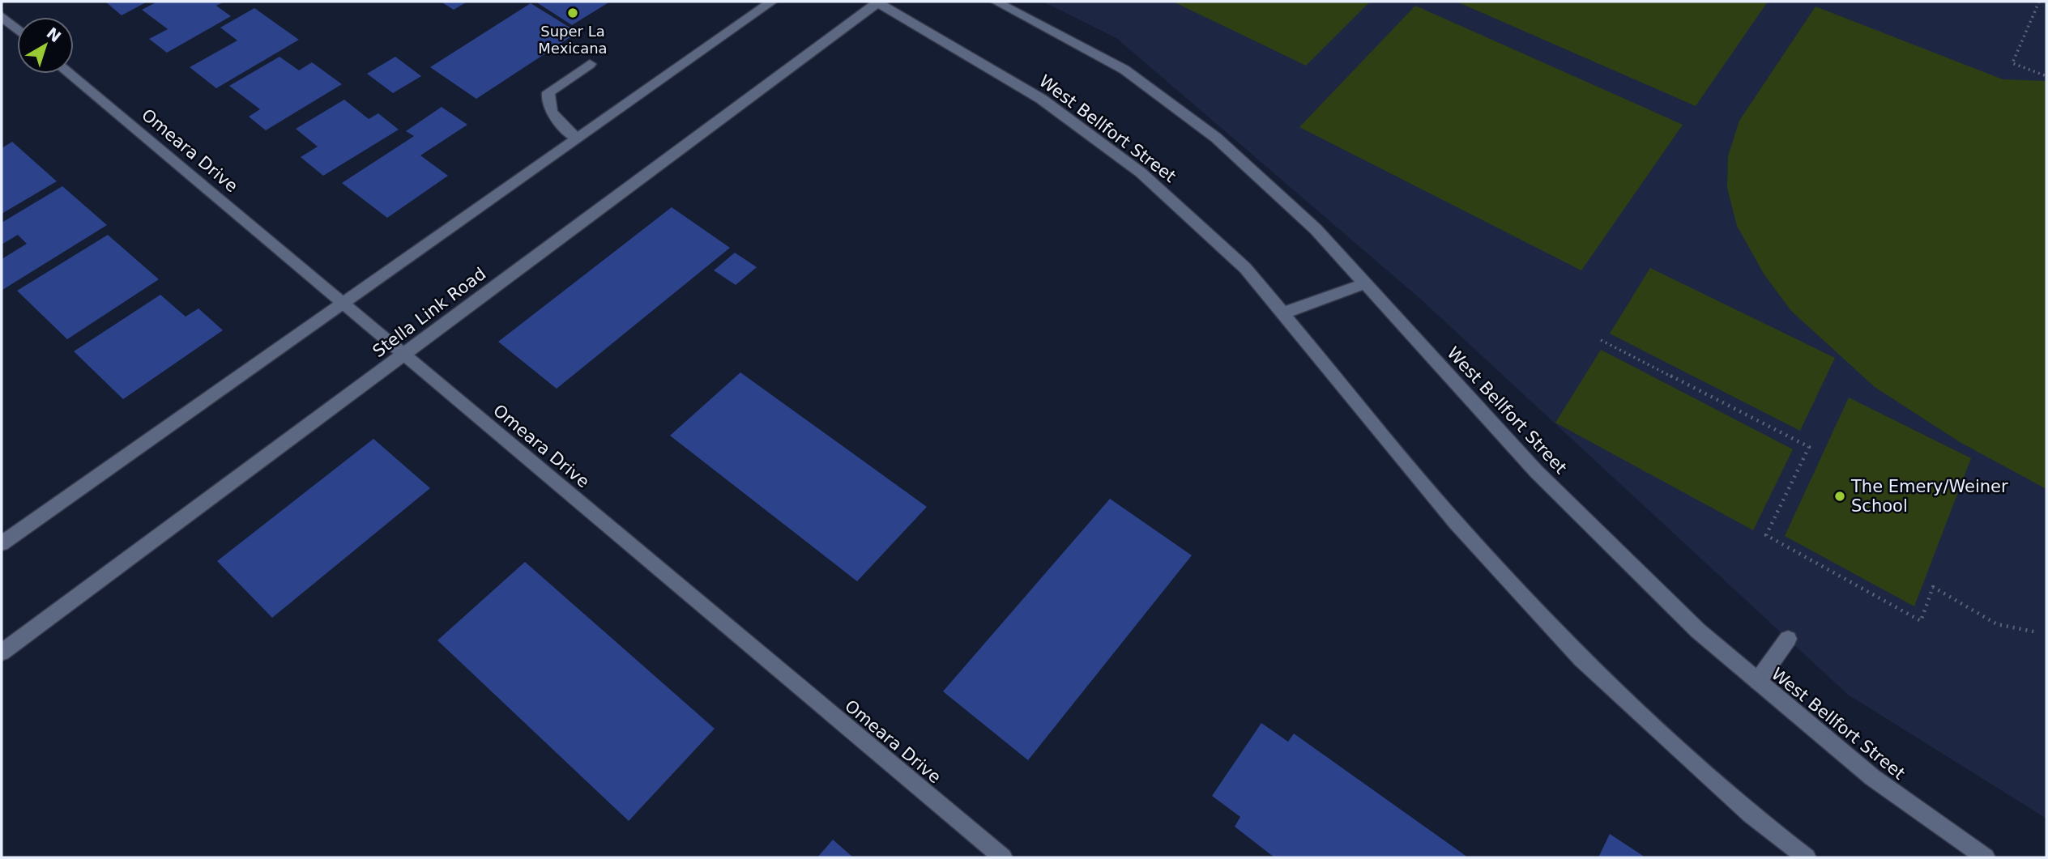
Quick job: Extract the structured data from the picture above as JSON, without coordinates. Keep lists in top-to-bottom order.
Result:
{
  "streets": {
    "main road": ["West Bellfort Street", "Omeara Drive", "Stella Link Road"]
  },
  "crossings": [
    ["West Bellfort Street", "Stella Link Road"],
    ["Omeara Drive", "Stella Link Road"]
  ],
  "places": ["Super La Mexicana", "The Emery/Weiner School"],
  "north": "top right"
}
